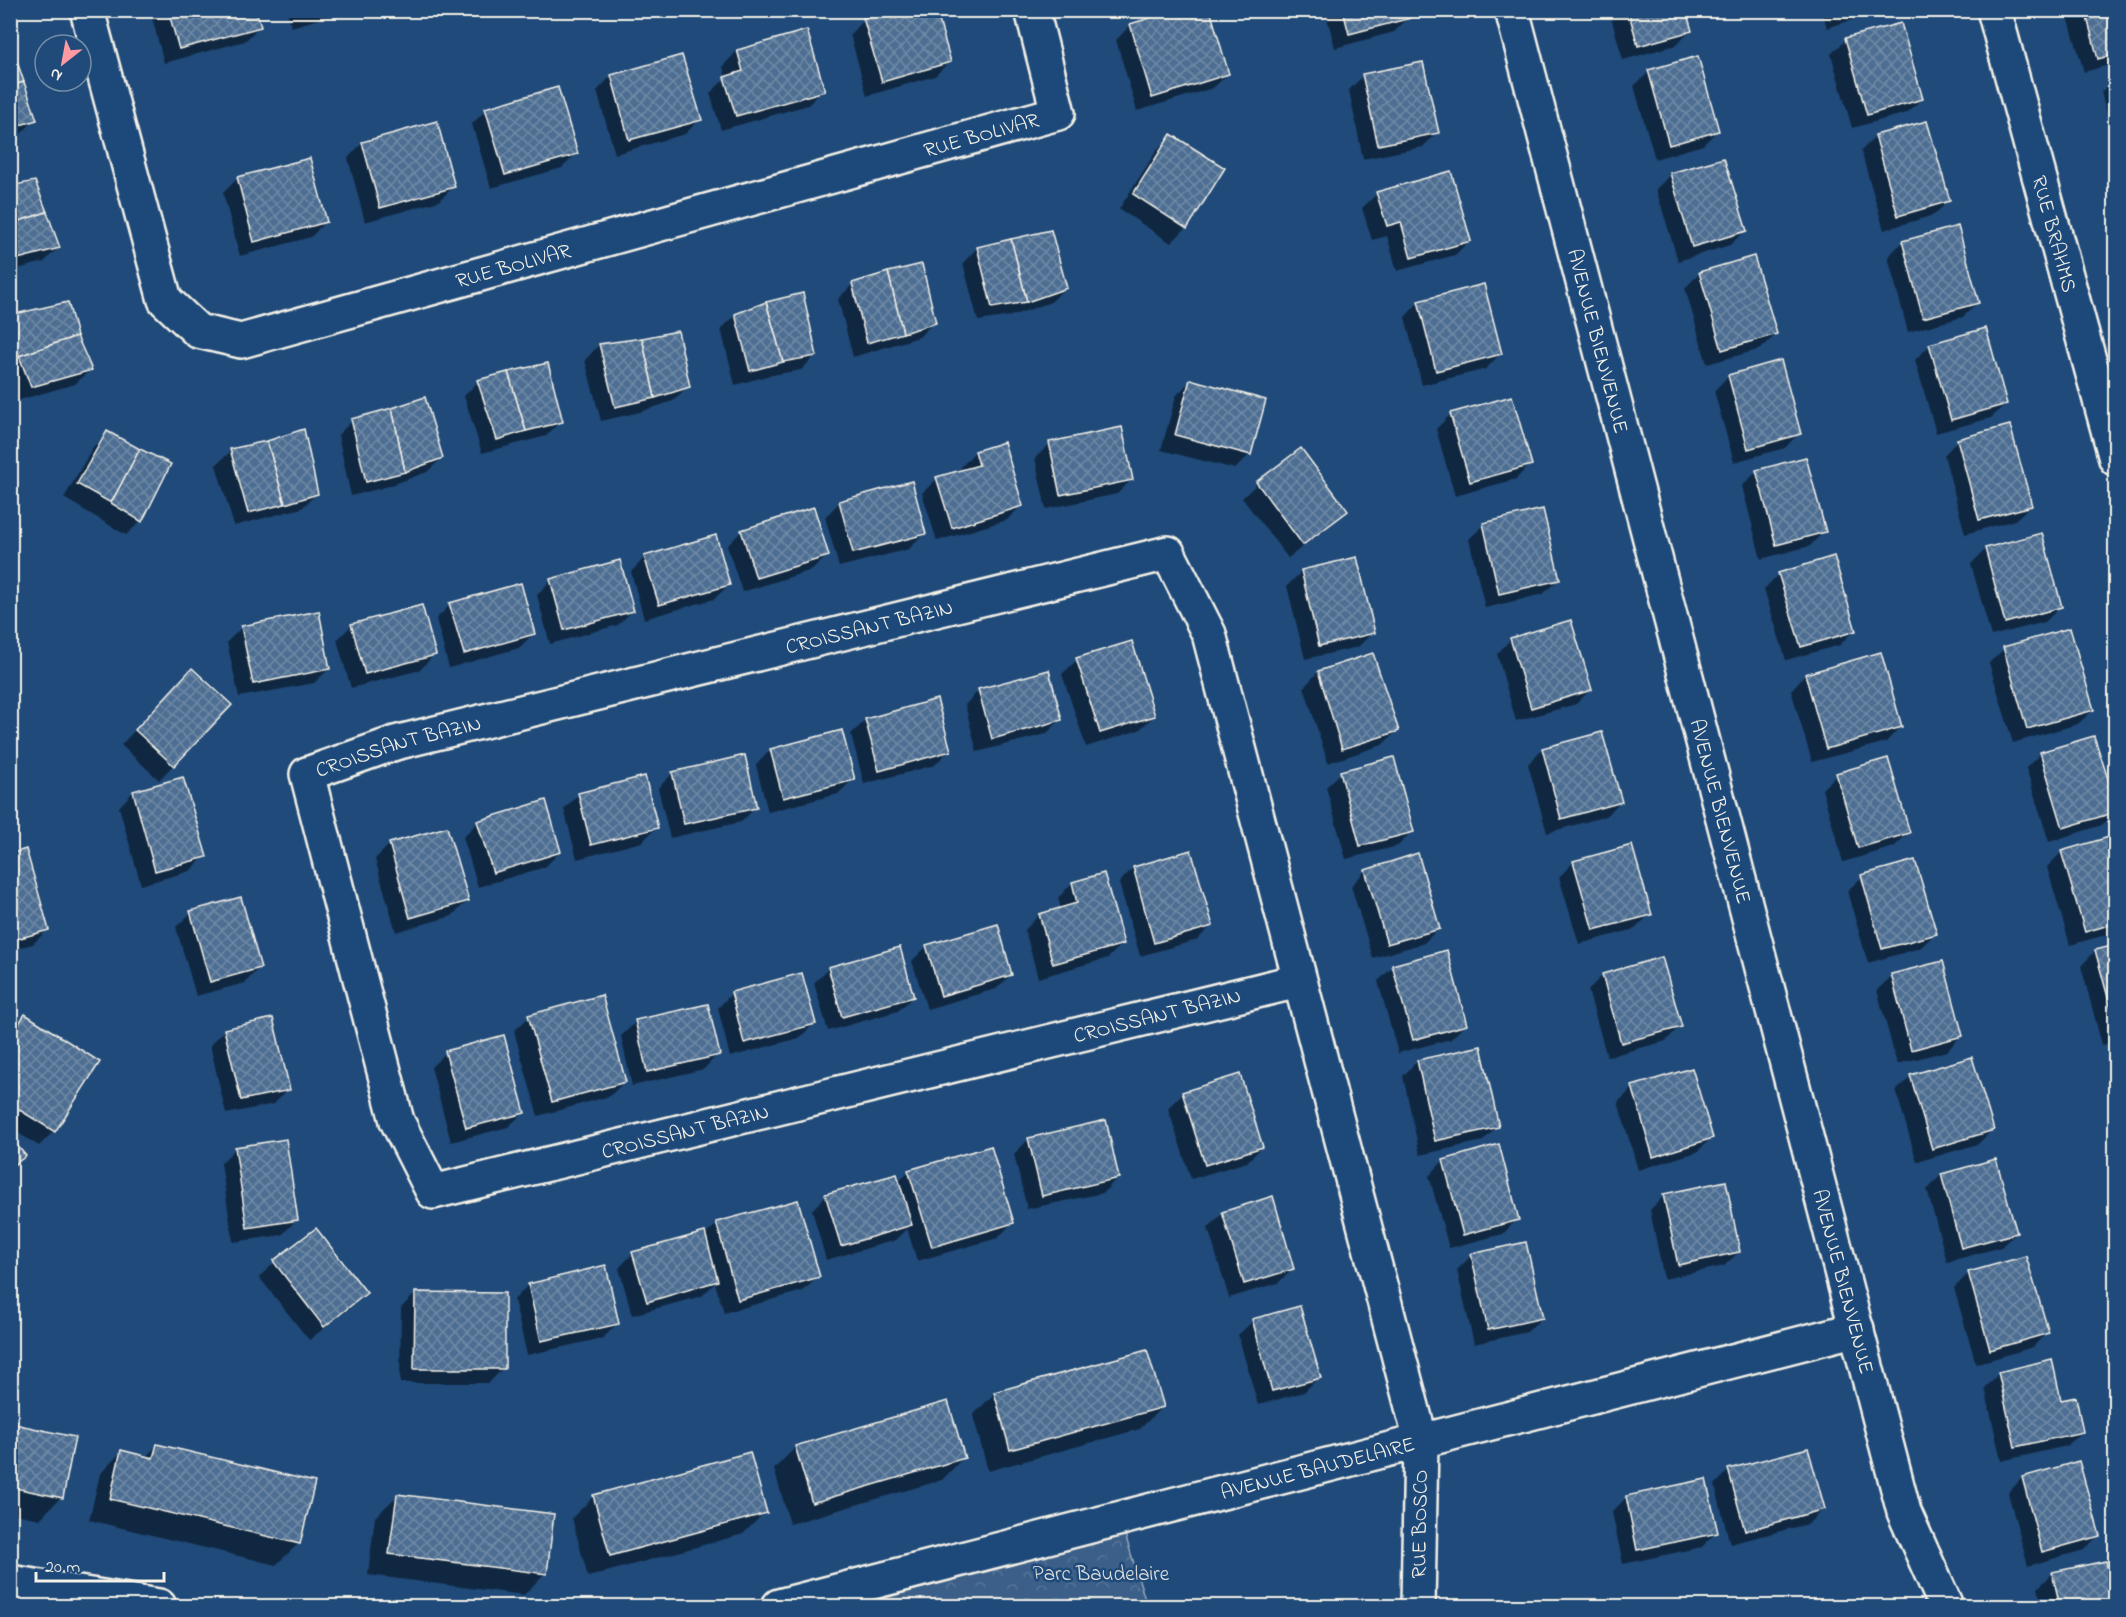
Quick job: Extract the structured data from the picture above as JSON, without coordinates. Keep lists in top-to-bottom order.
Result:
{
  "streets": {
    "street": [
      "RUE BOLIVAR",
      "RUE BRAHMS",
      "AVENUE BIENVENUE",
      "CROISSANT BAZIN",
      "AVENUE BAUDELAIRE",
      "RUE BOSCO"
    ]
  },
  "crossings": [
    ["AVENUE BIENVENUE", "AVENUE BAUDELAIRE"],
    ["CROISSANT BAZIN", "AVENUE BAUDELAIRE"],
    ["CROISSANT BAZIN", "RUE BOSCO"],
    ["AVENUE BAUDELAIRE", "RUE BOSCO"]
  ],
  "parks": ["Parc Baudelaire"],
  "scale_bar": "20 m",
  "north": "bottom left"
}
